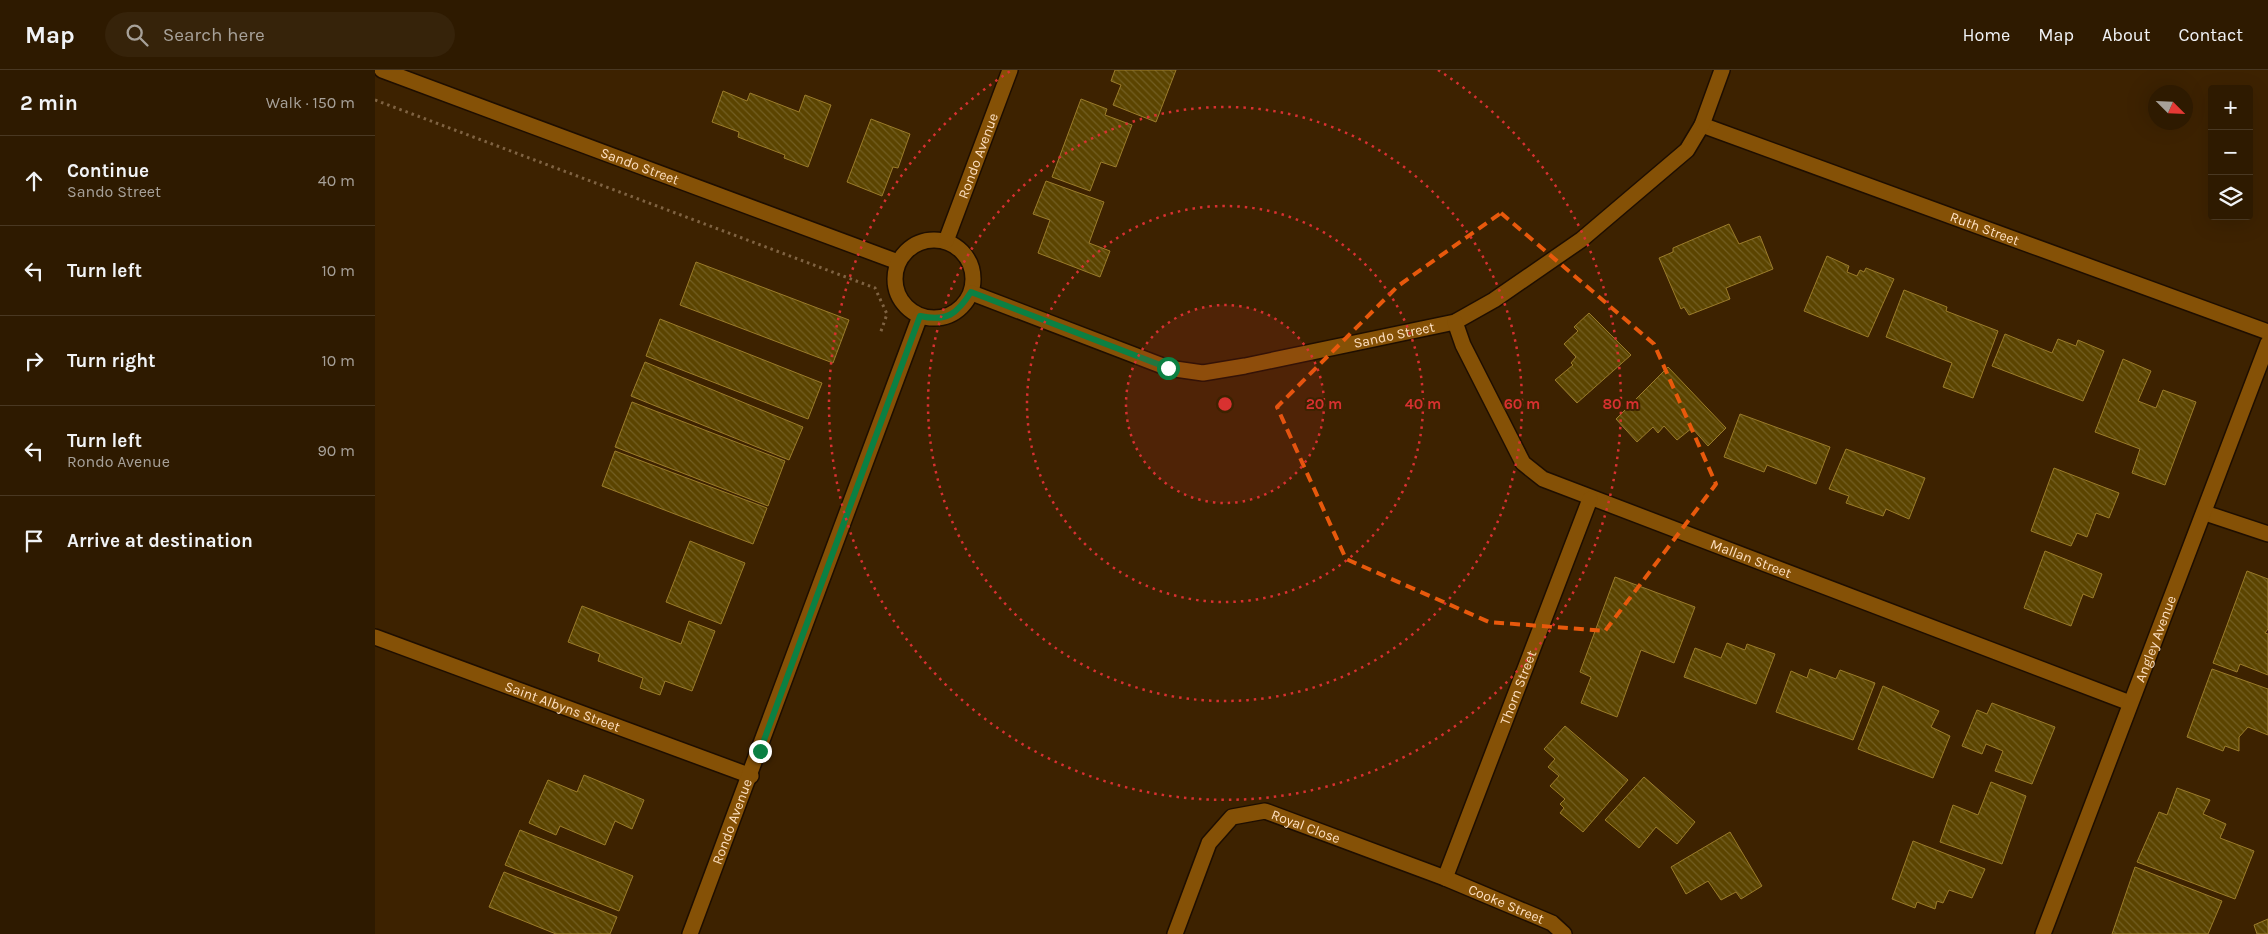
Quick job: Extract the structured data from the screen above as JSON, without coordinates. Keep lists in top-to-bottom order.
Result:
{
  "streets": {
    "street": [
      "Rondo Avenue",
      "Sando Street",
      "Ruth Street",
      "Mallan Street",
      "Angley Avenue",
      "Thorn Street",
      "Saint Albyns Street",
      "Royal Close",
      "Cooke Street"
    ]
  },
  "crossings": [
    ["Rondo Avenue", "Sando Street"],
    ["Rondo Avenue", "Saint Albyns Street"],
    ["Sando Street", "Ruth Street"],
    ["Sando Street", "Mallan Street"],
    ["Mallan Street", "Angley Avenue"],
    ["Mallan Street", "Thorn Street"],
    ["Thorn Street", "Royal Close"],
    ["Thorn Street", "Cooke Street"],
    ["Royal Close", "Cooke Street"]
  ],
  "north": "bottom right",
  "page": {
    "header": "Map",
    "search": "Search here",
    "nav": [
      "Home",
      "Map",
      "About",
      "Contact"
    ],
    "heading": ["2 min", "Walk · 150 m"],
    "map_buttons": ["+", "−"],
    "list": [
      ["Continue", "Sando Street", "40 m"],
      ["Turn left", "10 m"],
      ["Turn right", "10 m"],
      ["Turn left", "Rondo Avenue", "90 m"],
      "Arrive at destination"
    ]
  },
  "rings": [
    "20 m",
    "40 m",
    "60 m",
    "80 m"
  ]
}
